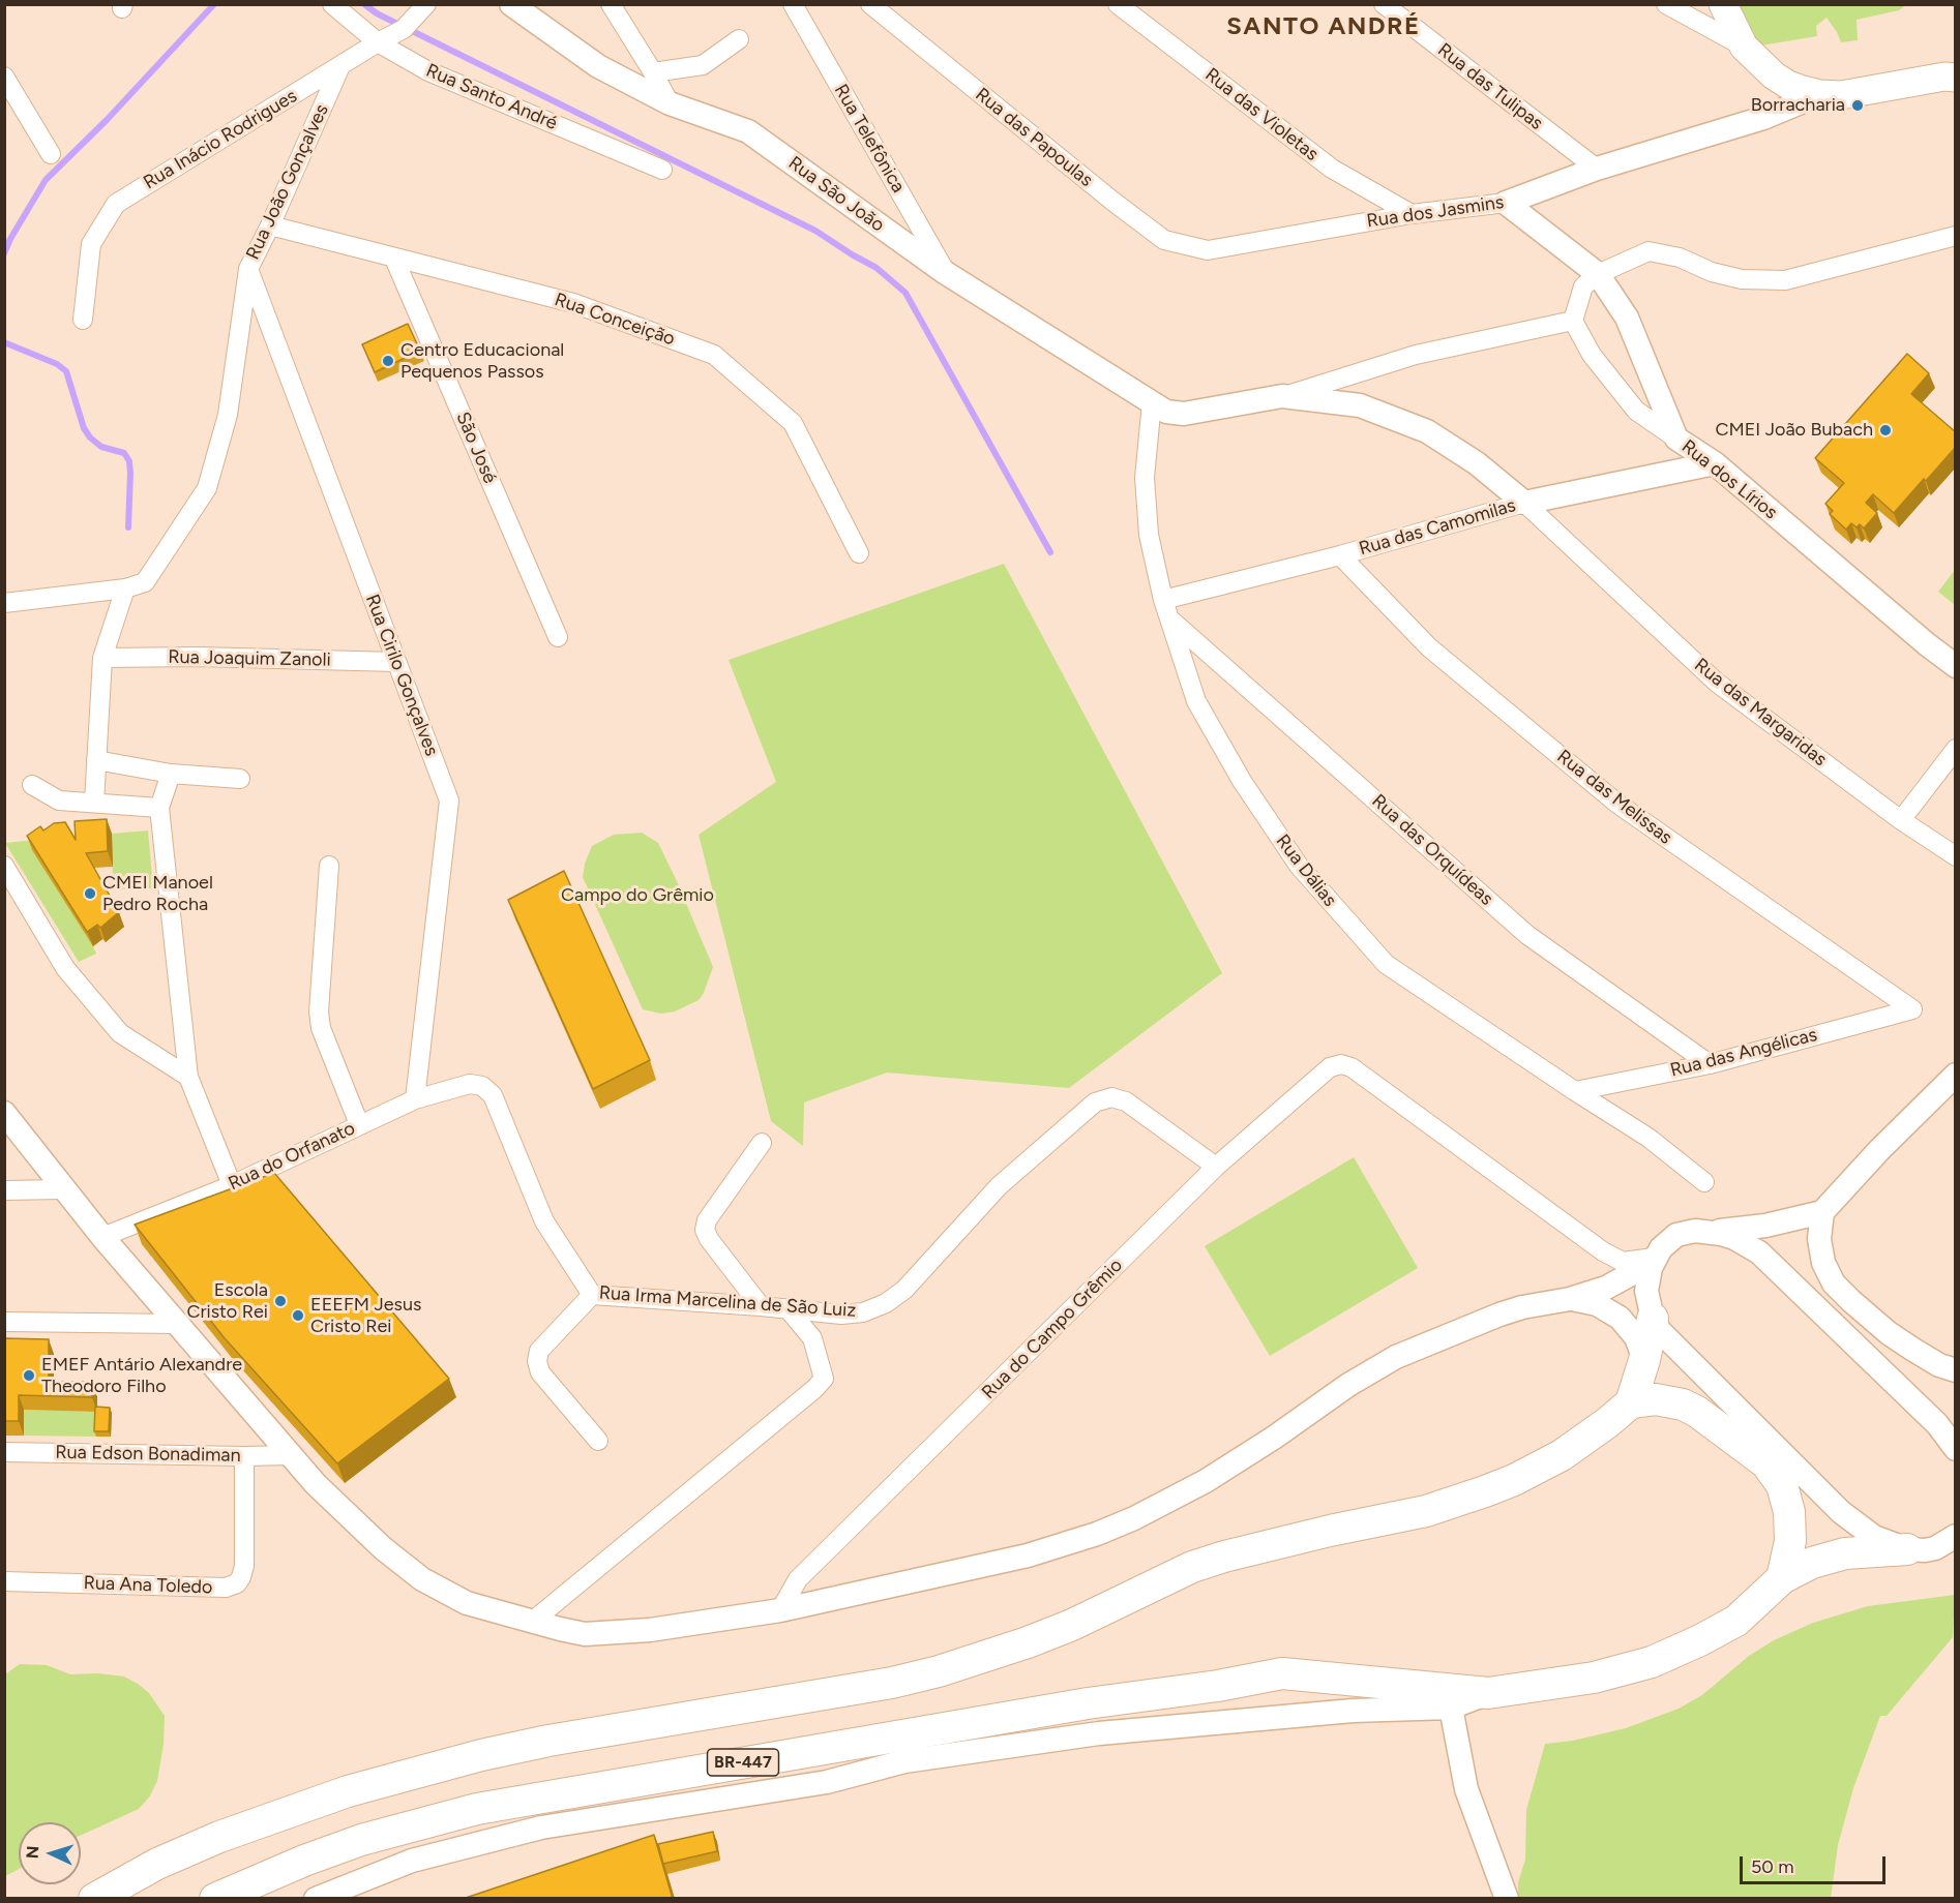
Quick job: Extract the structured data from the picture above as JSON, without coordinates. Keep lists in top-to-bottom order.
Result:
{
  "streets": {
    "main road": ["BR-447"],
    "street": [
      "Rua das Tulipas",
      "Rua Santo André",
      "Rua das Violetas",
      "Rua das Papoulas",
      "Rua Telefônica",
      "Rua Inácio Rodrigues",
      "Rua João Gonçalves",
      "Rua São João",
      "Rua dos Jasmins",
      "Rua Conceição",
      "São José",
      "Rua dos Lírios",
      "Rua das Camomilas",
      "Rua Joaquim Zanoli",
      "Rua Cirilo Gonçalves",
      "Rua das Margaridas",
      "Rua das Melissas",
      "Rua das Orquídeas",
      "Rua Dálias",
      "Rua das Angélicas",
      "Rua do Orfanato",
      "Rua Irma Marcelina de São Luiz",
      "Rua do Campo Grêmio",
      "Rua Edson Bonadiman",
      "Rua Ana Toledo"
    ]
  },
  "crossings": [
    ["Rua das Tulipas", "Rua dos Jasmins"],
    ["Rua Santo André", "Rua Inácio Rodrigues"],
    ["Rua das Violetas", "Rua dos Jasmins"],
    ["Rua das Papoulas", "Rua dos Jasmins"],
    ["Rua Telefônica", "Rua São João"],
    ["Rua Inácio Rodrigues", "Rua João Gonçalves"],
    ["Rua João Gonçalves", "Rua Conceição"],
    ["Rua João Gonçalves", "Rua Cirilo Gonçalves"],
    ["Rua São João", "Rua das Camomilas"],
    ["Rua São João", "Rua das Margaridas"],
    ["Rua São João", "Rua Dálias"],
    ["Rua dos Jasmins", "Rua dos Lírios"],
    ["Rua Conceição", "São José"],
    ["Rua dos Lírios", "Rua das Camomilas"],
    ["Rua das Camomilas", "Rua das Margaridas"],
    ["Rua das Camomilas", "Rua das Melissas"],
    ["Rua das Camomilas", "Rua Dálias"],
    ["Rua Joaquim Zanoli", "Rua Cirilo Gonçalves"],
    ["Rua Cirilo Gonçalves", "Rua do Orfanato"],
    ["Rua das Melissas", "Rua das Angélicas"],
    ["Rua das Orquídeas", "Rua Dálias"],
    ["Rua das Orquídeas", "Rua das Angélicas"],
    ["Rua Dálias", "Rua das Angélicas"],
    ["Rua do Orfanato", "Rua Irma Marcelina de São Luiz"],
    ["Rua Irma Marcelina de São Luiz", "Rua do Campo Grêmio"],
    ["Rua Edson Bonadiman", "Rua Ana Toledo"]
  ],
  "districts": ["SANTO ANDRÉ"],
  "parks": ["Campo do Grêmio"],
  "places": [
    "Borracharia",
    "Centro Educacional Pequenos Passos",
    "CMEI João Bubach",
    "CMEI Manoel Pedro Rocha",
    "Escola Cristo Rei",
    "EEEFM Jesus Cristo Rei",
    "EMEF Antário Alexandre Theodoro Filho"
  ],
  "scale_bar": "50 m",
  "north": "left"
}
